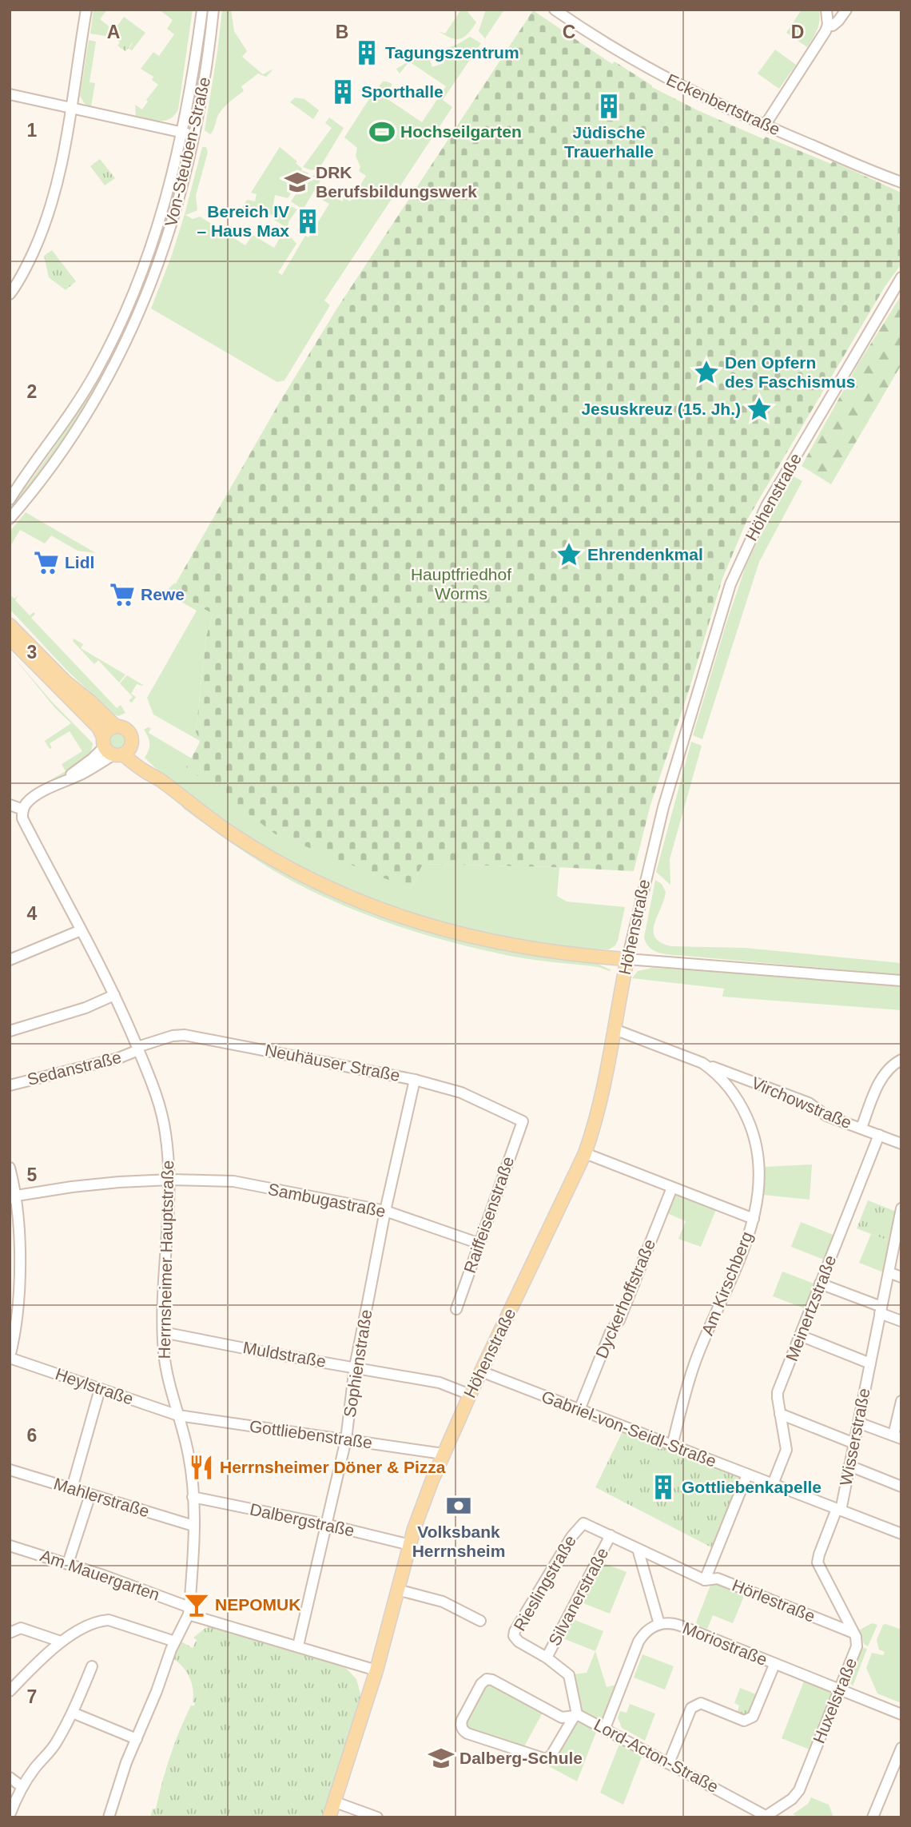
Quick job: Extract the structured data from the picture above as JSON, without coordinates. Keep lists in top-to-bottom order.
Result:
{
  "streets": {
    "main road": ["Höhenstraße"],
    "street": [
      "Eckenbertstraße",
      "Von-Steuben-Straße",
      "Neuhäuser Straße",
      "Sedanstraße",
      "Virchowstraße",
      "Sambugastraße",
      "Raiffeisenstraße",
      "Herrnsheimer Hauptstraße",
      "Am Kirschberg",
      "Dyckerhoffstraße",
      "Meinertzstraße",
      "Muldstraße",
      "Sophienstraße",
      "Heylstraße",
      "Gabriel-von-Seidl-Straße",
      "Gottliebenstraße",
      "Wisserstraße",
      "Mahlerstraße",
      "Dalbergstraße",
      "Am Mauergarten",
      "Rieslingstraße",
      "Silvanerstraße",
      "Hörlestraße",
      "Moriostraße",
      "Huxelstraße",
      "Lord-Acton-Straße"
    ]
  },
  "crossings": [
    ["Höhenstraße", "Am Kirschberg"],
    ["Höhenstraße", "Muldstraße"],
    ["Höhenstraße", "Gabriel-von-Seidl-Straße"],
    ["Höhenstraße", "Gottliebenstraße"],
    ["Höhenstraße", "Dalbergstraße"],
    ["Höhenstraße", "Am Mauergarten"],
    ["Neuhäuser Straße", "Sedanstraße"],
    ["Neuhäuser Straße", "Raiffeisenstraße"],
    ["Neuhäuser Straße", "Herrnsheimer Hauptstraße"],
    ["Neuhäuser Straße", "Sophienstraße"],
    ["Sedanstraße", "Herrnsheimer Hauptstraße"],
    ["Virchowstraße", "Am Kirschberg"],
    ["Virchowstraße", "Meinertzstraße"],
    ["Sambugastraße", "Raiffeisenstraße"],
    ["Sambugastraße", "Herrnsheimer Hauptstraße"],
    ["Sambugastraße", "Sophienstraße"],
    ["Herrnsheimer Hauptstraße", "Muldstraße"],
    ["Herrnsheimer Hauptstraße", "Heylstraße"],
    ["Herrnsheimer Hauptstraße", "Gottliebenstraße"],
    ["Herrnsheimer Hauptstraße", "Mahlerstraße"],
    ["Herrnsheimer Hauptstraße", "Dalbergstraße"],
    ["Herrnsheimer Hauptstraße", "Am Mauergarten"],
    ["Am Kirschberg", "Gabriel-von-Seidl-Straße"],
    ["Dyckerhoffstraße", "Gabriel-von-Seidl-Straße"],
    ["Meinertzstraße", "Gabriel-von-Seidl-Straße"],
    ["Muldstraße", "Sophienstraße"],
    ["Sophienstraße", "Gottliebenstraße"],
    ["Sophienstraße", "Dalbergstraße"],
    ["Sophienstraße", "Am Mauergarten"],
    ["Heylstraße", "Gottliebenstraße"],
    ["Gabriel-von-Seidl-Straße", "Wisserstraße"],
    ["Gabriel-von-Seidl-Straße", "Huxelstraße"],
    ["Wisserstraße", "Huxelstraße"],
    ["Rieslingstraße", "Silvanerstraße"],
    ["Rieslingstraße", "Hörlestraße"],
    ["Rieslingstraße", "Lord-Acton-Straße"],
    ["Silvanerstraße", "Lord-Acton-Straße"],
    ["Hörlestraße", "Huxelstraße"],
    ["Moriostraße", "Huxelstraße"],
    ["Moriostraße", "Lord-Acton-Straße"],
    ["Huxelstraße", "Lord-Acton-Straße"]
  ],
  "parks": ["Hauptfriedhof Worms"],
  "places": {
    "building": [
      "Tagungszentrum",
      "Sporthalle",
      "Jüdische Trauerhalle",
      "Bereich IV – Haus Max",
      "Gottliebenkapelle"
    ],
    "sports": ["Hochseilgarten"],
    "school or university": ["DRK Berufsbildungswerk", "Dalberg-Schule"],
    "place": ["Den Opfern des Faschismus", "Jesuskreuz (15. Jh.)", "Ehrendenkmal"],
    "supermarket": ["Lidl", "Rewe"],
    "restaurant": ["Herrnsheimer Döner & Pizza"],
    "bank": ["Volksbank Herrnsheim"],
    "bar": ["NEPOMUK"]
  },
  "grid": {
    "columns": [
      "A",
      "B",
      "C",
      "D"
    ],
    "rows": [
      "1",
      "2",
      "3",
      "4",
      "5",
      "6",
      "7"
    ]
  }
}
